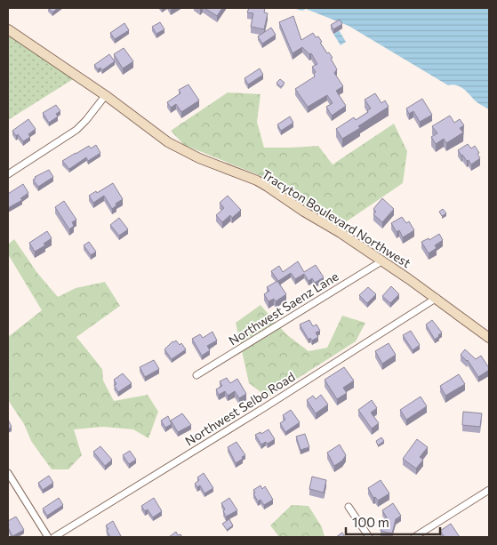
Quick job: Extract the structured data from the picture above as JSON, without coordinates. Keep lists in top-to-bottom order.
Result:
{
  "streets": {
    "main road": ["Tracyton Boulevard Northwest"],
    "street": ["Northwest Saenz Lane", "Northwest Selbo Road"]
  },
  "crossings": [
    ["Tracyton Boulevard Northwest", "Northwest Saenz Lane"],
    ["Tracyton Boulevard Northwest", "Northwest Selbo Road"]
  ],
  "scale_bar": "100 m"
}
